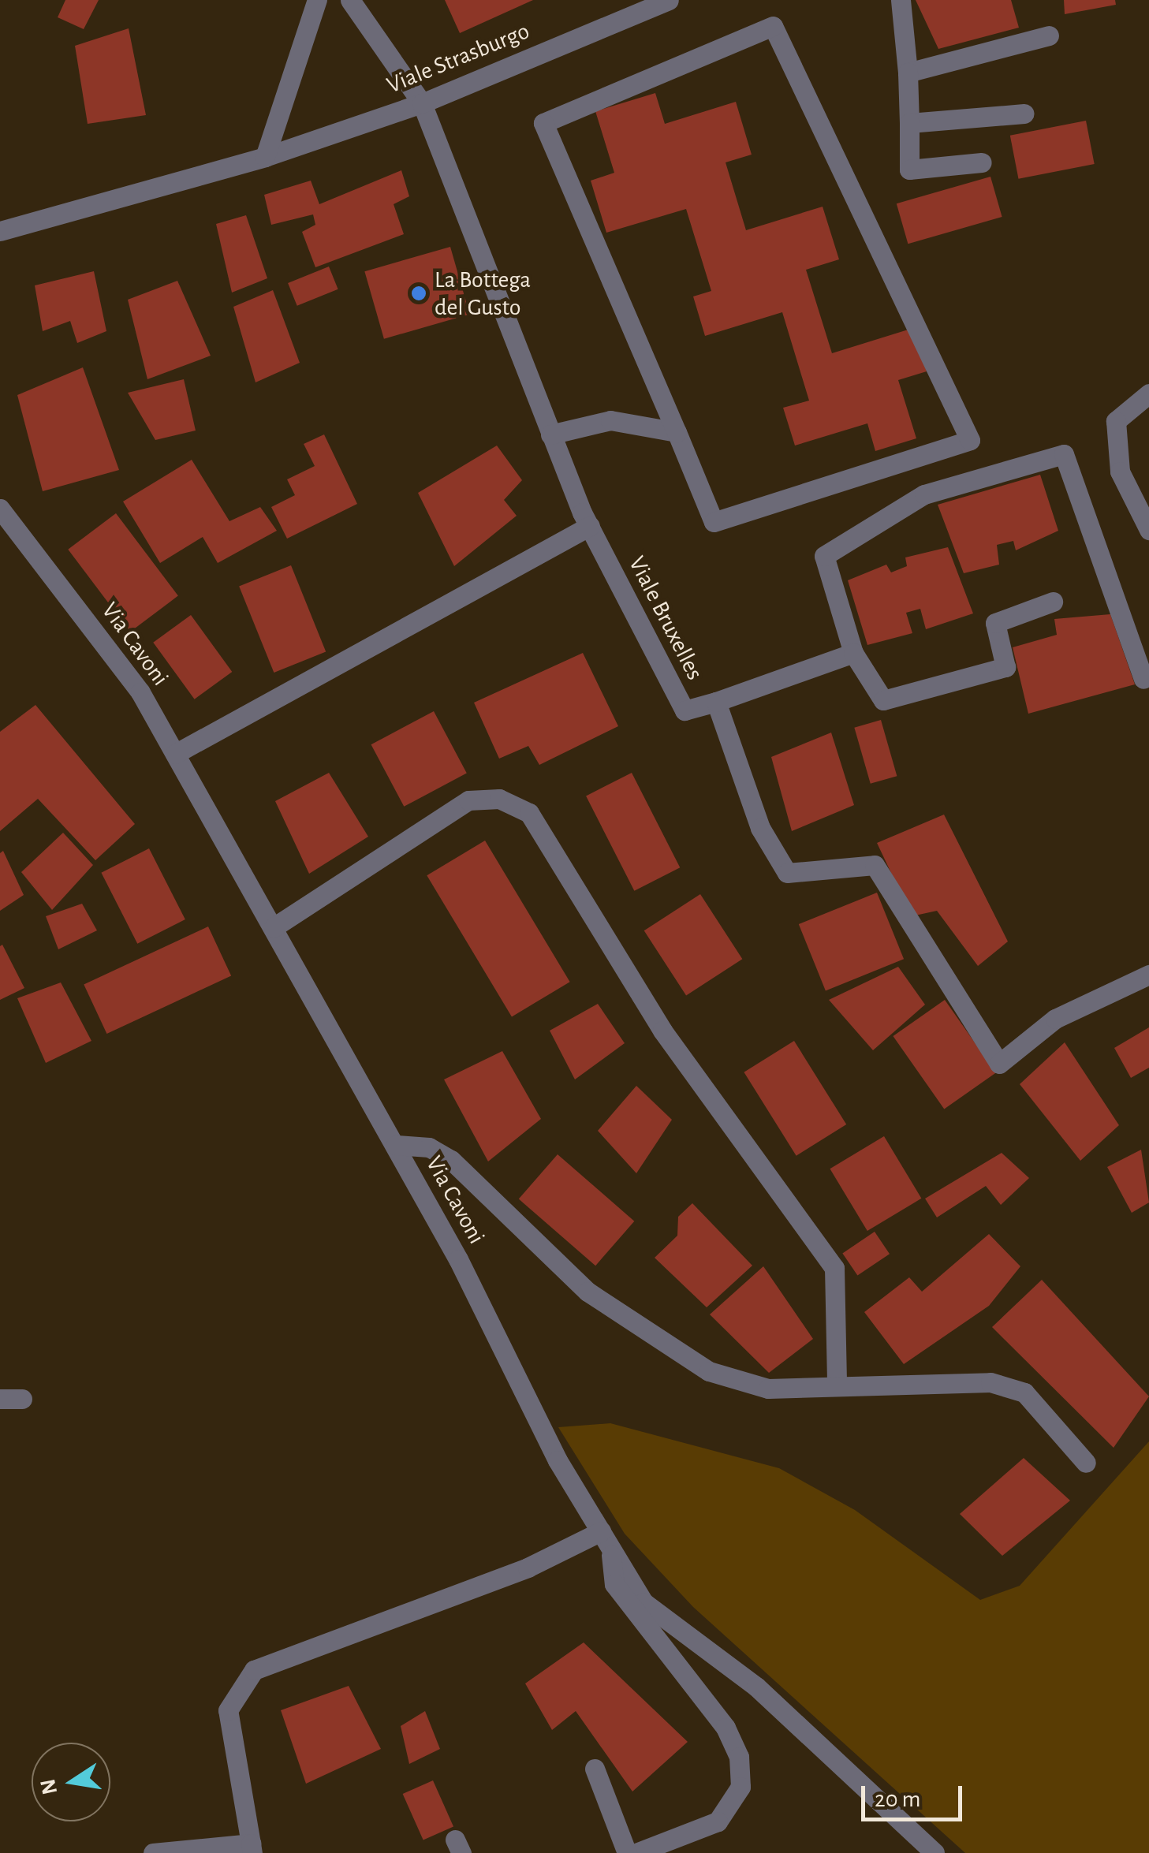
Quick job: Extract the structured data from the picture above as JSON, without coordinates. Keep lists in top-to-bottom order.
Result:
{
  "streets": {
    "street": ["Viale Strasburgo", "Viale Bruxelles", "Via Cavoni"]
  },
  "crossings": [
    ["Viale Strasburgo", "Viale Bruxelles"]
  ],
  "places": ["La Bottega del Gusto"],
  "scale_bar": "20 m",
  "north": "left"
}
